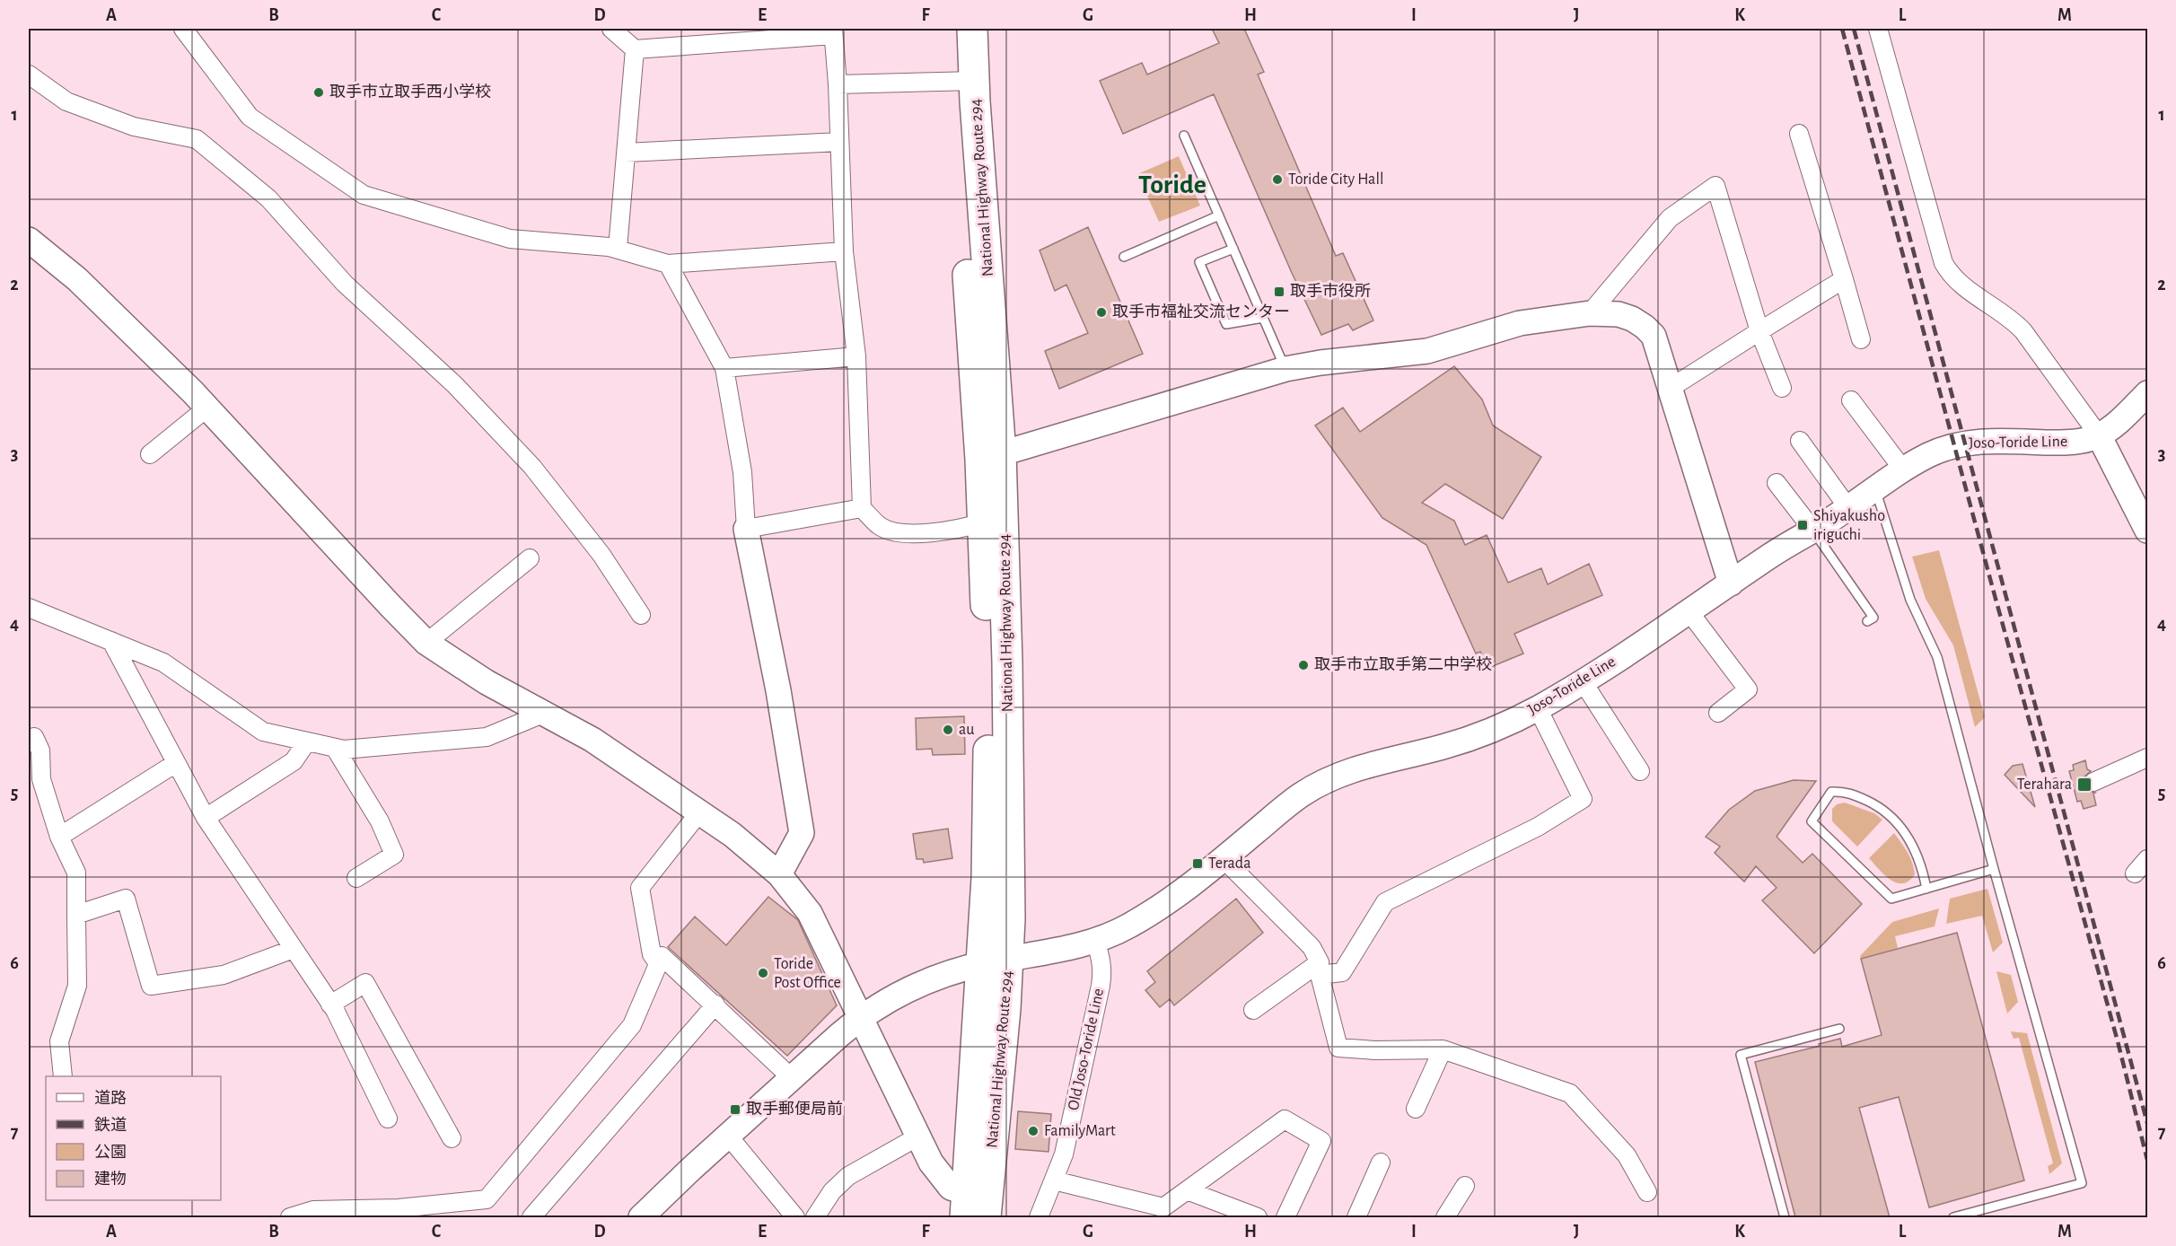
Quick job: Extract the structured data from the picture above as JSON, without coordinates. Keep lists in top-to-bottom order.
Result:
{
  "streets": {
    "highway": ["National Highway Route 294"],
    "street": ["Joso-Toride Line", "Old Joso-Toride Line"]
  },
  "crossings": [
    ["National Highway Route 294", "Joso-Toride Line"],
    ["Joso-Toride Line", "Old Joso-Toride Line"]
  ],
  "districts": ["Toride"],
  "places": {
    "other": [
      "取手市立取手西小学校",
      "Toride City Hall",
      "取手市福祉交流センター",
      "取手市立取手第二中学校",
      "au",
      "Toride Post Office",
      "FamilyMart"
    ],
    "transit": [
      "取手市役所",
      "Shiyakusho iriguchi",
      "Terahara",
      "Terada",
      "取手郵便局前"
    ]
  },
  "legend": [
    "道路",
    "鉄道",
    "公園",
    "建物"
  ],
  "grid": {
    "columns": [
      "A",
      "B",
      "C",
      "D",
      "E",
      "F",
      "G",
      "H",
      "I",
      "J",
      "K",
      "L",
      "M"
    ],
    "rows": [
      "1",
      "2",
      "3",
      "4",
      "5",
      "6",
      "7"
    ]
  }
}
